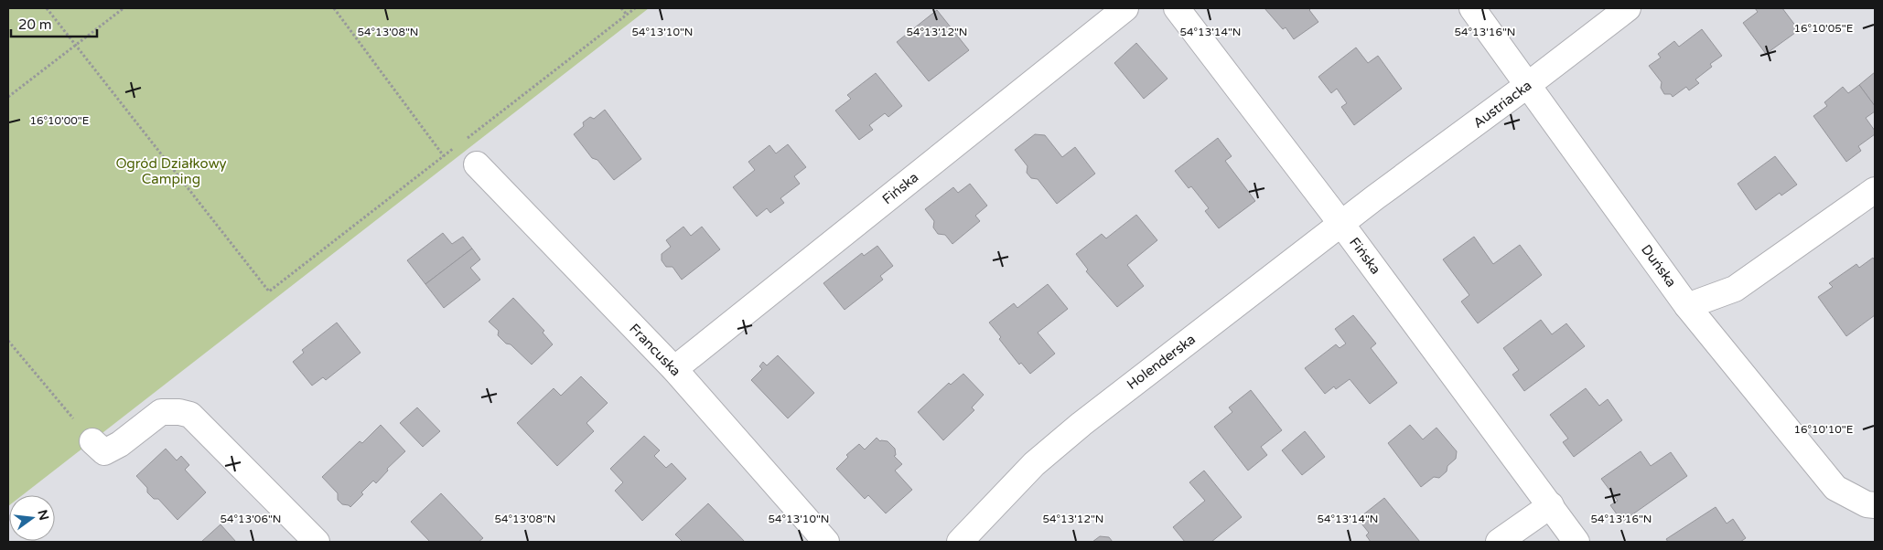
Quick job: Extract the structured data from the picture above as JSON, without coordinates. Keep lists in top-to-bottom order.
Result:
{
  "streets": {
    "street": [
      "Austriacka",
      "Fińska",
      "Duńska",
      "Francuska",
      "Holenderska"
    ]
  },
  "crossings": [
    ["Austriacka", "Duńska"],
    ["Austriacka", "Holenderska"],
    ["Fińska", "Francuska"],
    ["Fińska", "Holenderska"]
  ],
  "parks": ["Ogród Działkowy Camping"],
  "scale_bar": "20 m",
  "north": "right",
  "coordinates": [
    "16°10'05\"E",
    "54°13'08\"N",
    "54°13'10\"N",
    "54°13'12\"N",
    "54°13'14\"N",
    "54°13'16\"N",
    "16°10'00\"E",
    "16°10'10\"E",
    "54°13'06\"N"
  ]
}
